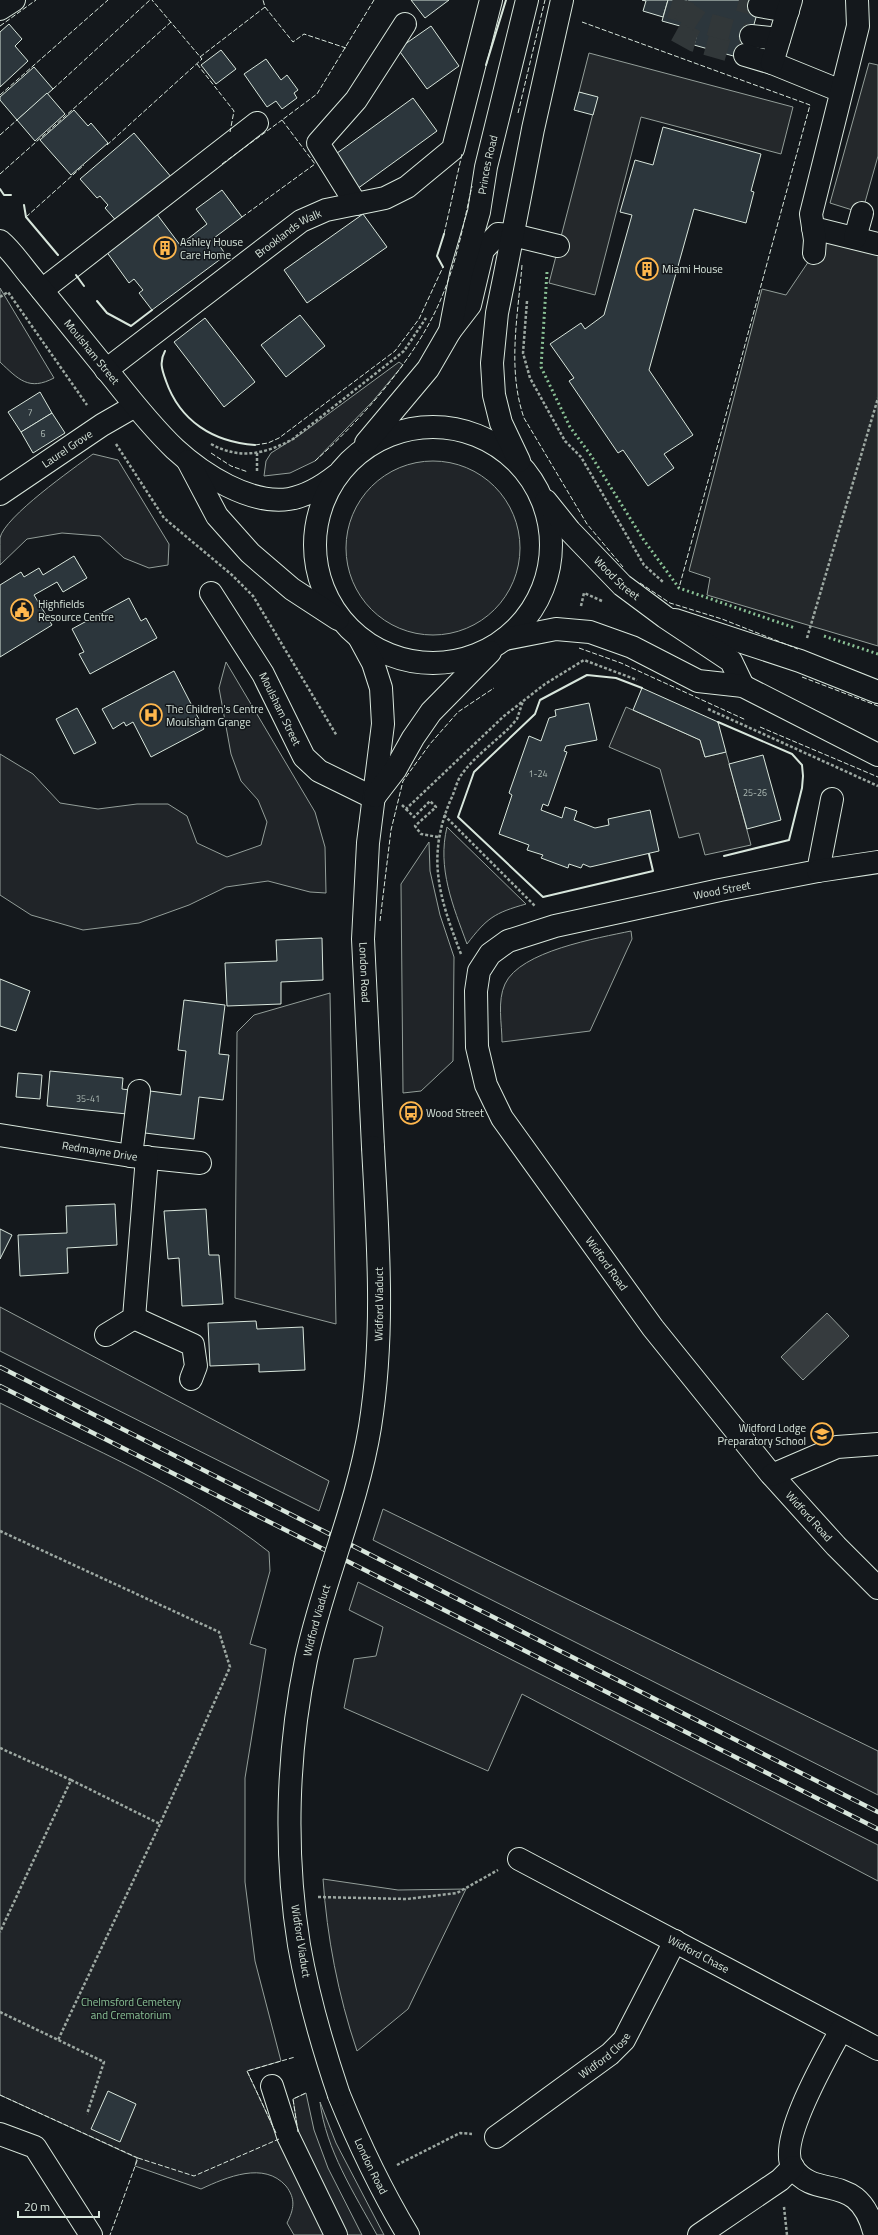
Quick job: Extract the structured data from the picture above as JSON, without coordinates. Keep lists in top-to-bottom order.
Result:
{
  "streets": {
    "main road": [
      "Princes Road",
      "Brooklands Walk",
      "Moulsham Street",
      "Laurel Grove",
      "Wood Street",
      "London Road",
      "Redmayne Drive",
      "Widford Road",
      "Widford Viaduct",
      "Widford Chase",
      "Widford Close"
    ]
  },
  "crossings": [
    ["Brooklands Walk", "Moulsham Street"],
    ["Moulsham Street", "Laurel Grove"],
    ["Moulsham Street", "London Road"],
    ["Wood Street", "London Road"],
    ["Wood Street", "Widford Road"],
    ["London Road", "Widford Viaduct"],
    ["Widford Chase", "Widford Close"]
  ],
  "parks": ["Chelmsford Cemetery and Crematorium"],
  "places": {
    "building": ["Ashley House Care Home", "Miami House"],
    "public building": ["Highfields Resource Centre"],
    "hospital": ["The Children's Centre Moulsham Grange"],
    "bus stop": ["Wood Street"],
    "school or university": ["Widford Lodge Preparatory School"]
  },
  "house_numbers": [
    "7",
    "6",
    "1-24",
    "25-26",
    "35-41"
  ],
  "scale_bar": "20 m"
}
